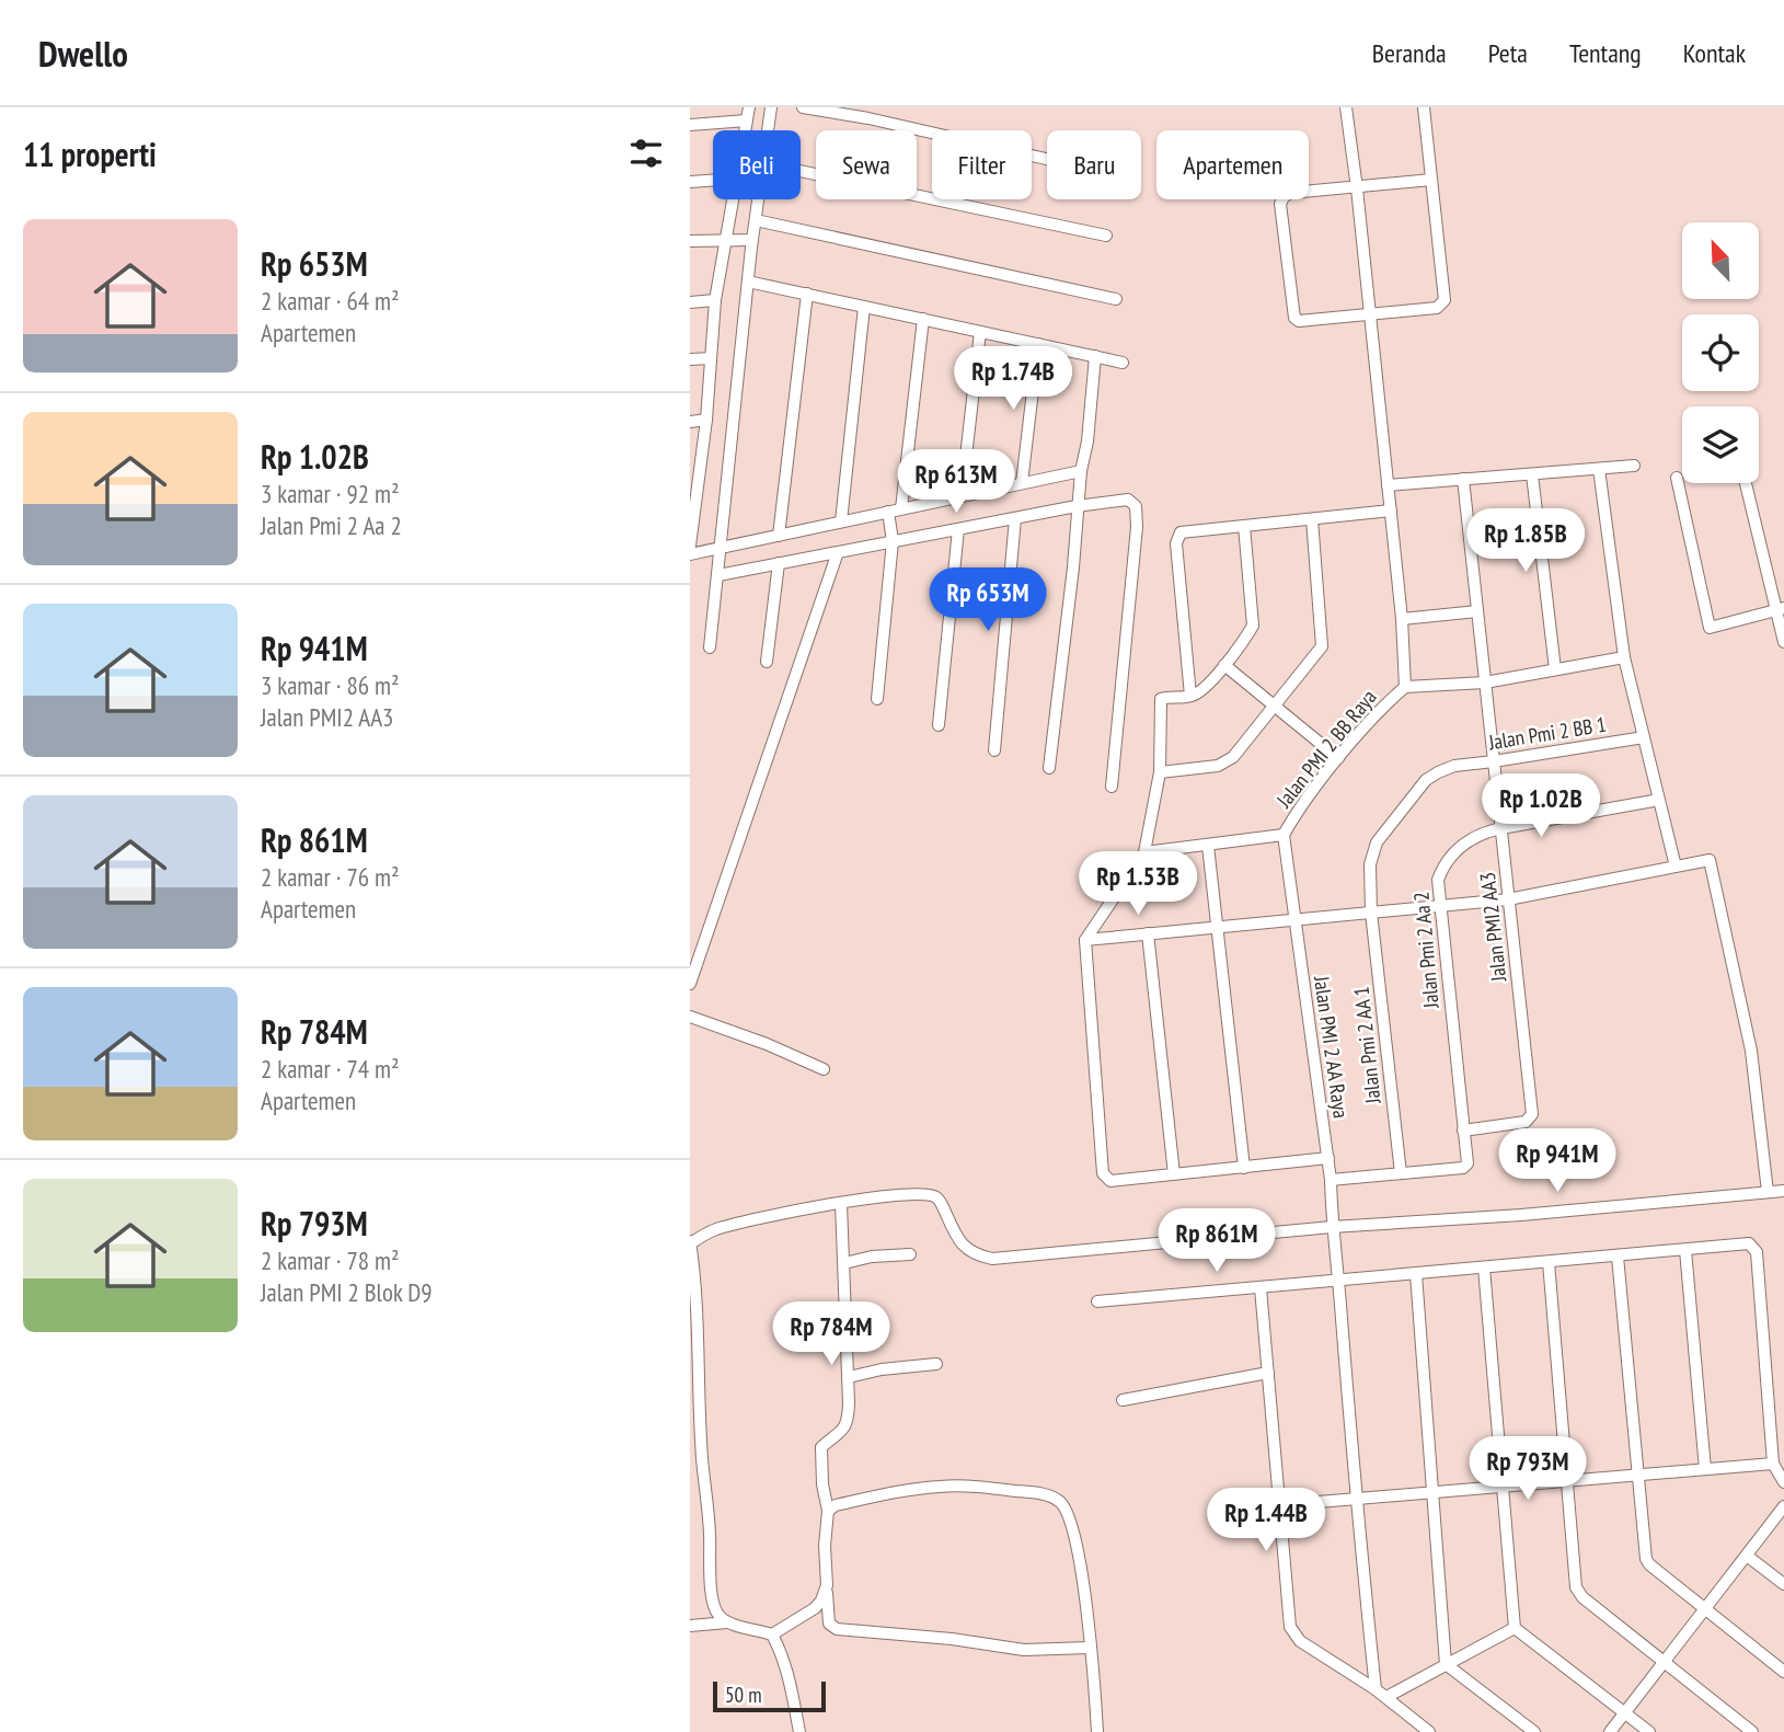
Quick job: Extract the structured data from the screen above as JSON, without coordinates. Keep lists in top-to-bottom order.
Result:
{
  "streets": {
    "street": [
      "Jalan Pmi 2 BB 1",
      "Jalan PMI 2 BB Raya",
      "Jalan PMI2 AA3",
      "Jalan Pmi 2 Aa 2",
      "Jalan Pmi 2 AA 1",
      "Jalan PMI 2 AA Raya"
    ]
  },
  "crossings": [
    ["Jalan Pmi 2 BB 1", "Jalan PMI2 AA3"],
    ["Jalan Pmi 2 BB 1", "Jalan Pmi 2 AA 1"],
    ["Jalan PMI 2 BB Raya", "Jalan PMI2 AA3"],
    ["Jalan PMI 2 BB Raya", "Jalan PMI 2 AA Raya"],
    ["Jalan PMI2 AA3", "Jalan Pmi 2 Aa 2"],
    ["Jalan Pmi 2 Aa 2", "Jalan Pmi 2 AA 1"]
  ],
  "scale_bar": "50 m",
  "north": "top left",
  "page": {
    "header": "Dwello",
    "nav": [
      "Beranda",
      "Peta",
      "Tentang",
      "Kontak"
    ],
    "heading": "11 properti",
    "chip": [
      "Beli",
      "Sewa",
      "Filter",
      "Baru",
      "Apartemen"
    ],
    "list": [
      {
        "name": "Rp 653M",
        "note": "2 kamar · 64 m² · Apartemen"
      },
      {
        "name": "Rp 1.02B",
        "note": "3 kamar · 92 m² · Jalan Pmi 2 Aa 2"
      },
      {
        "name": "Rp 941M",
        "note": "3 kamar · 86 m² · Jalan PMI2 AA3"
      },
      {
        "name": "Rp 861M",
        "note": "2 kamar · 76 m² · Apartemen"
      },
      {
        "name": "Rp 784M",
        "note": "2 kamar · 74 m² · Apartemen"
      },
      {
        "name": "Rp 793M",
        "note": "2 kamar · 78 m² · Jalan PMI 2 Blok D9"
      }
    ],
    "price": [
      "Rp 1.74B",
      "Rp 613M",
      "Rp 1.85B",
      "Rp 653M",
      "Rp 1.02B",
      "Rp 1.53B",
      "Rp 941M",
      "Rp 861M",
      "Rp 784M",
      "Rp 793M",
      "Rp 1.44B"
    ],
    "scale": "50 m"
  }
}
